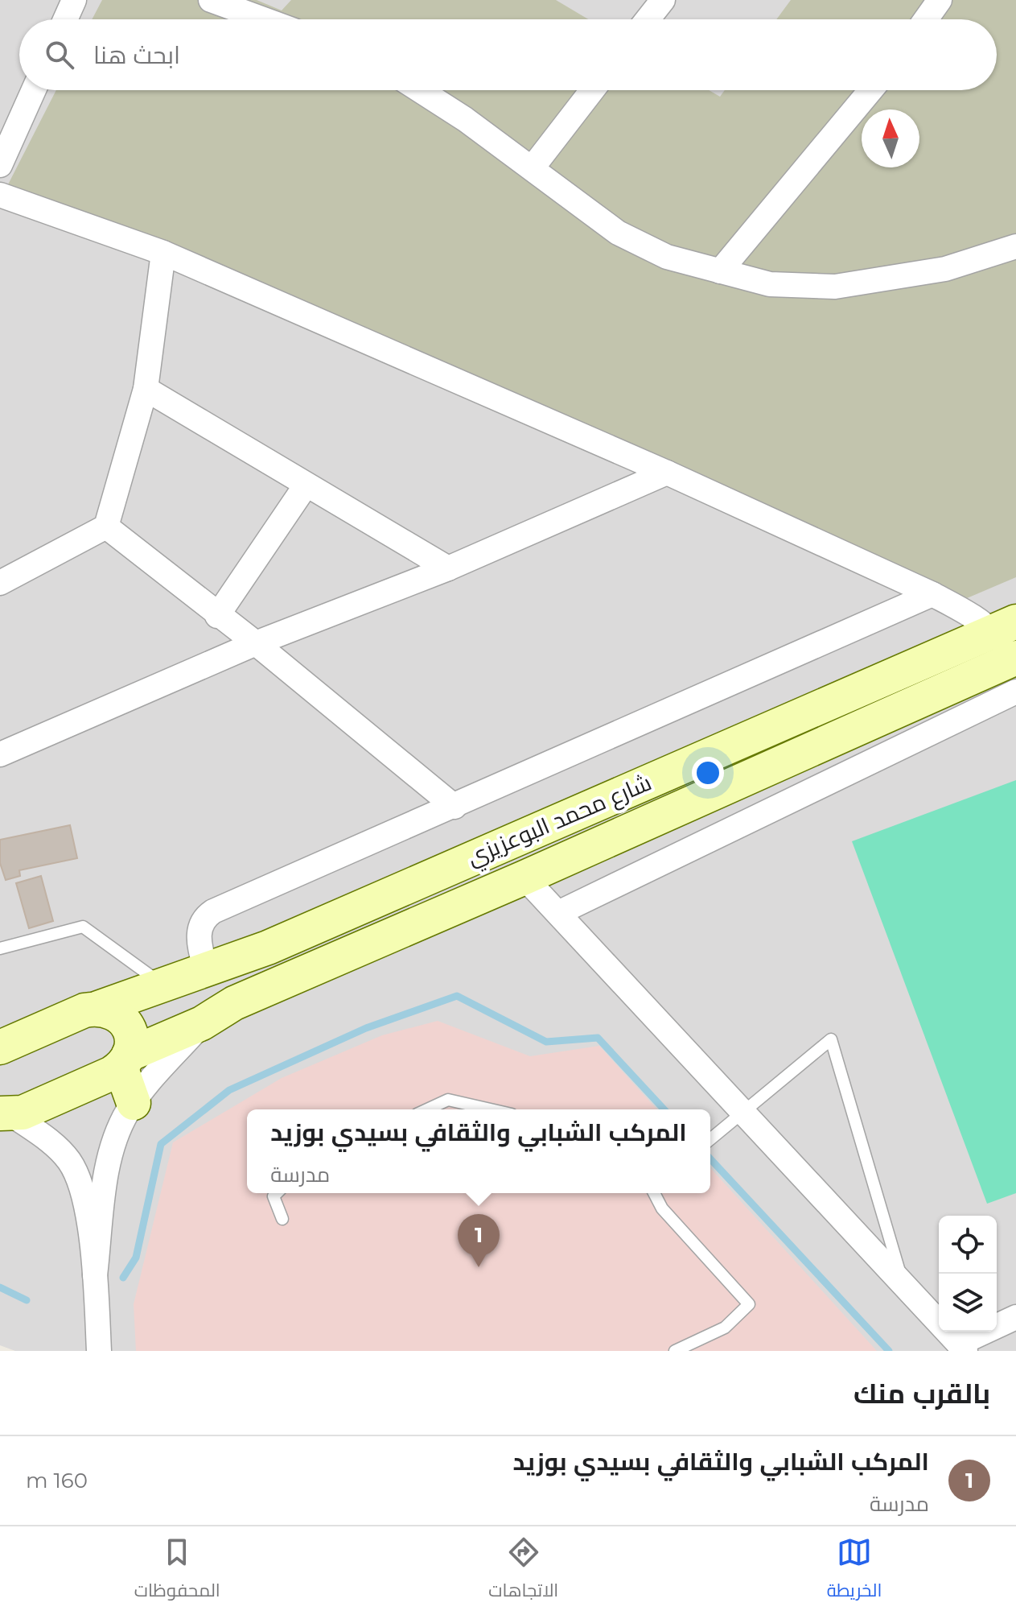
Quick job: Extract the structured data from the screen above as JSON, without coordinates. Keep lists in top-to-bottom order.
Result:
{
  "streets": {
    "main road": ["شارع محمد البوعزيزي"]
  },
  "north": "top",
  "page": {
    "search": "ابحث هنا",
    "popup": ["المركب الشبابي والثقافي بسيدي بوزيد", "مدرسة"],
    "pins": "1",
    "heading": "بالقرب منك",
    "list": [
      {
        "mark": "1",
        "name": "المركب الشبابي والثقافي بسيدي بوزيد",
        "note": "مدرسة",
        "value": "160 m"
      }
    ],
    "nav": ["الخريطة", "الاتجاهات", "المحفوظات"]
  }
}
